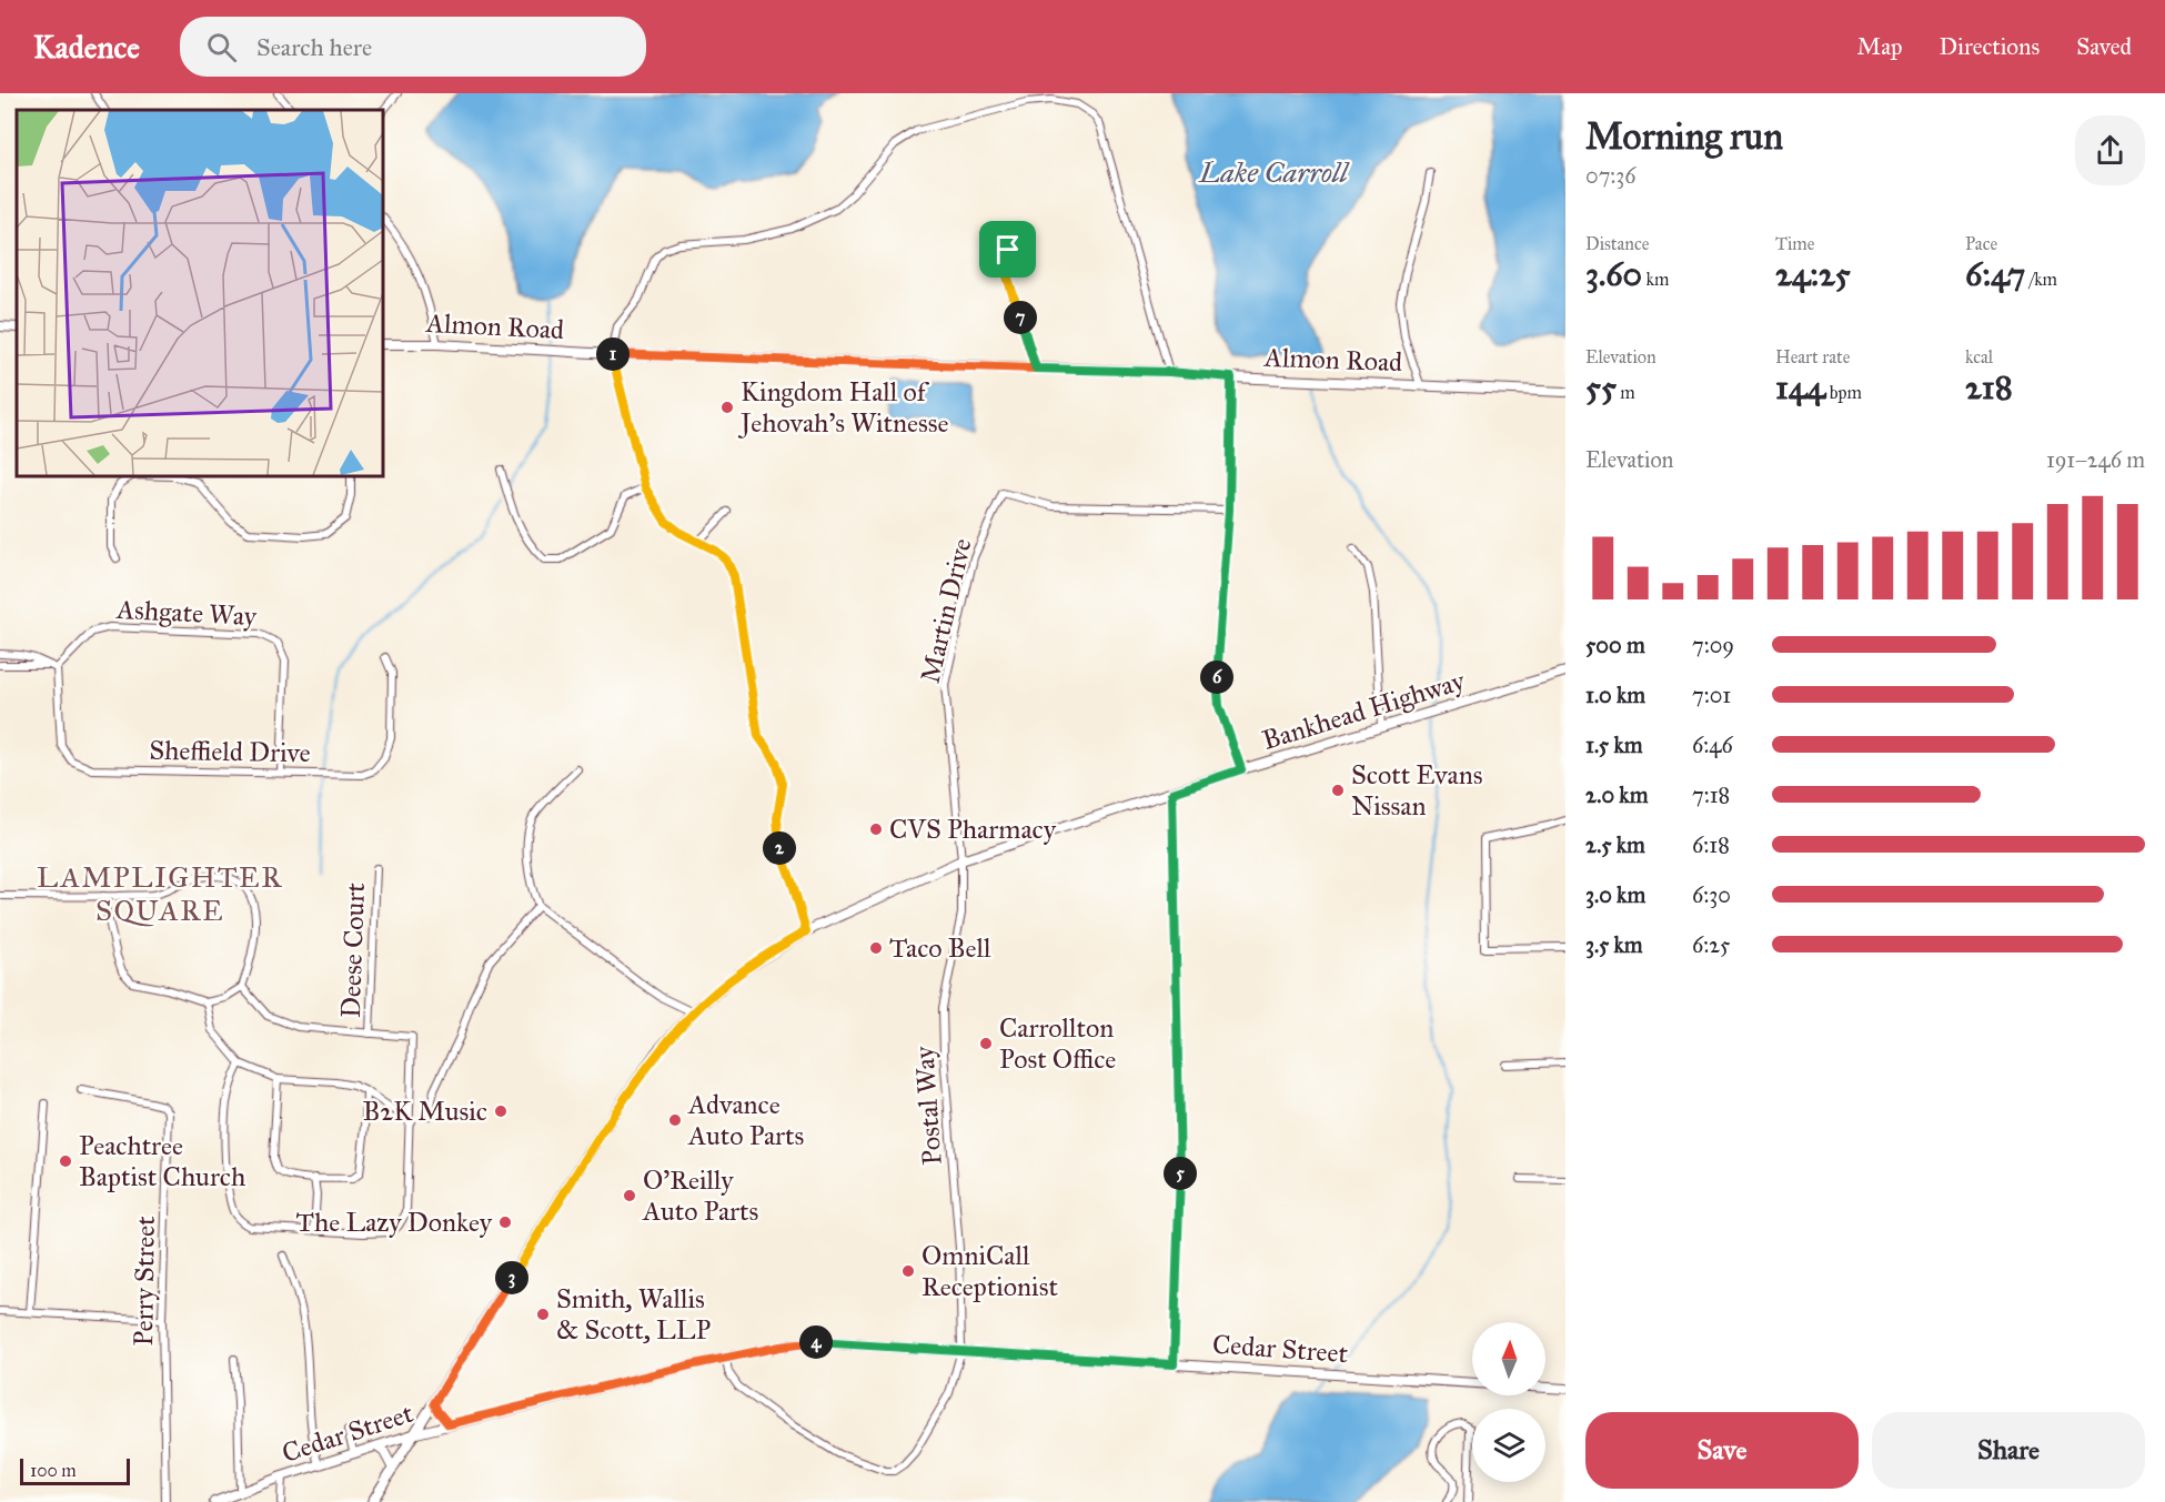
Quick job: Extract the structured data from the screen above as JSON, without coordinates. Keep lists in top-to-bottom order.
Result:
{
  "streets": {
    "main road": ["Bankhead Highway"],
    "street": [
      "Almon Road",
      "Martin Drive",
      "Ashgate Way",
      "Sheffield Drive",
      "Deese Court",
      "Postal Way",
      "Perry Street",
      "Cedar Street"
    ]
  },
  "crossings": [
    ["Martin Drive", "Bankhead Highway"],
    ["Martin Drive", "Postal Way"],
    ["Ashgate Way", "Sheffield Drive"],
    ["Bankhead Highway", "Postal Way"],
    ["Bankhead Highway", "Cedar Street"],
    ["Postal Way", "Cedar Street"]
  ],
  "districts": ["LAMPLIGHTER SQUARE"],
  "water": ["Lake Carroll"],
  "places": [
    "Kingdom Hall of Jehovah’s Witnesse",
    "Scott Evans Nissan",
    "CVS Pharmacy",
    "Taco Bell",
    "Carrollton Post Office",
    "B2K Music",
    "Advance Auto Parts",
    "Peachtree Baptist Church",
    "O'Reilly Auto Parts",
    "The Lazy Donkey",
    "OmniCall Receptionist",
    "Smith, Wallis & Scott, LLP"
  ],
  "scale_bar": "100 m",
  "north": "top",
  "page": {
    "header": "Kadence",
    "search": "Search here",
    "nav": ["Map", "Directions", "Saved"],
    "heading": ["Morning run", "07:36"],
    "stats": [
      ["Distance", "3.60 km"],
      ["Time", "24:25"],
      ["Pace", "6:47 /km"],
      ["Elevation", "55 m"],
      ["Heart rate", "144 bpm"],
      ["kcal", "218"]
    ],
    "pins": [
      "7",
      "1",
      "6",
      "2",
      "5",
      "3",
      "4"
    ],
    "chart": ["Elevation", "191–246 m"],
    "list": [
      {
        "name": "500 m",
        "note": "7:09"
      },
      {
        "name": "1.0 km",
        "note": "7:01"
      },
      {
        "name": "1.5 km",
        "note": "6:46"
      },
      {
        "name": "2.0 km",
        "note": "7:18"
      },
      {
        "name": "2.5 km",
        "note": "6:18"
      },
      {
        "name": "3.0 km",
        "note": "6:30"
      },
      {
        "name": "3.5 km",
        "note": "6:25"
      }
    ],
    "buttons": ["Save", "Share"],
    "scale": "100 m"
  }
}
